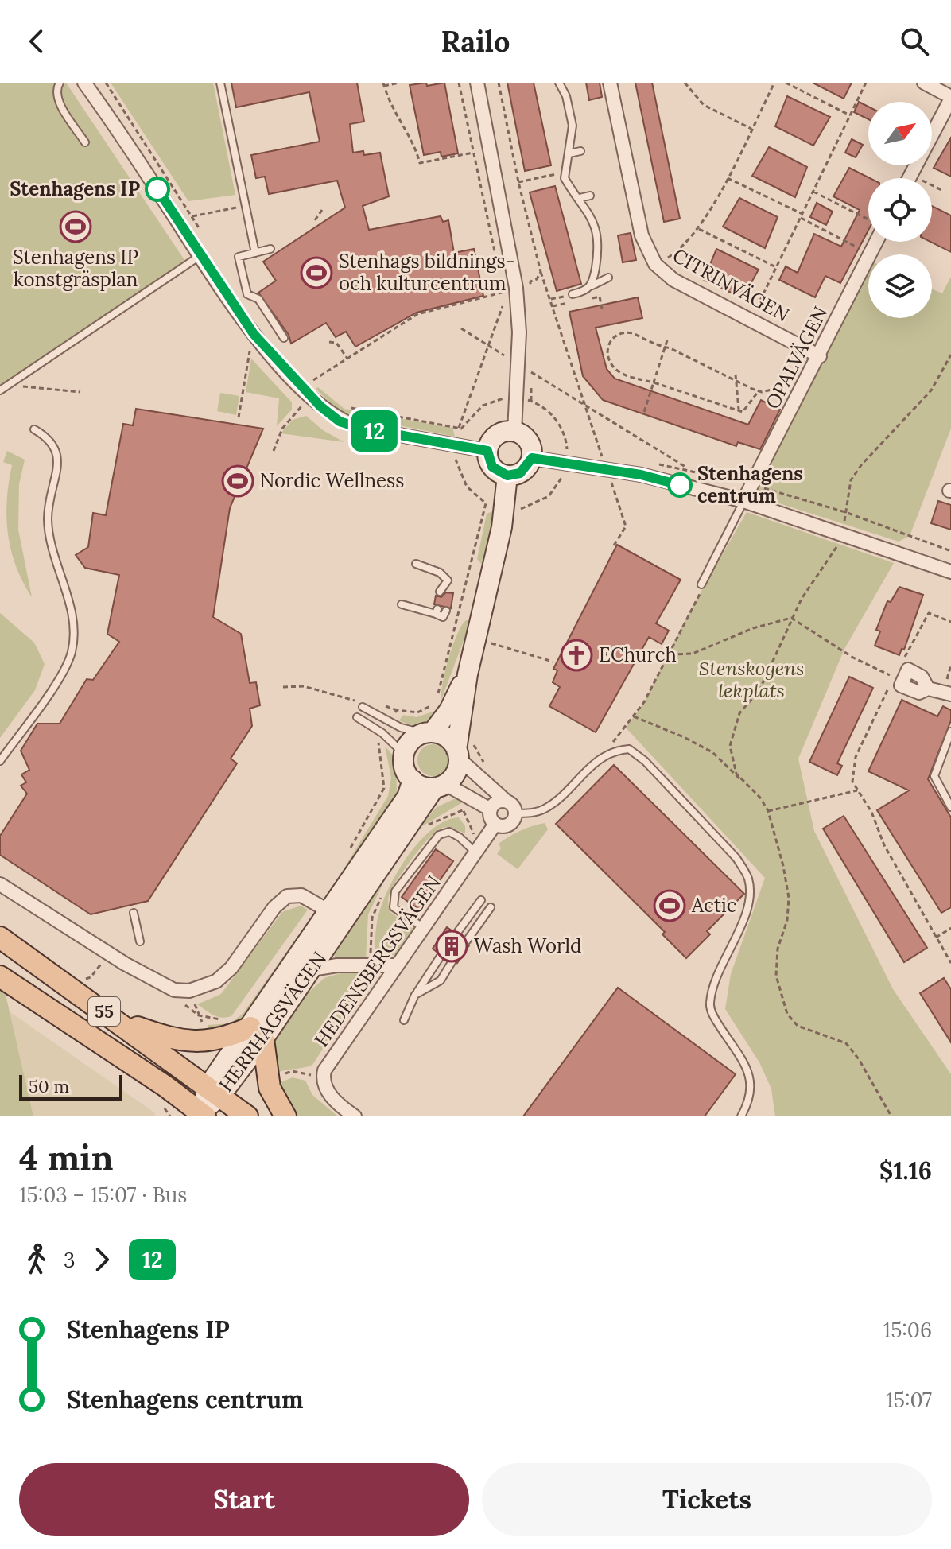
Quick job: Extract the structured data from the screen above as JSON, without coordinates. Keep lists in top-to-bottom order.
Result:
{
  "streets": {
    "main road": ["55"],
    "street": [
      "CITRINVÄGEN",
      "OPALVÄGEN",
      "HEDENSBERGSVÄGEN",
      "HERRHAGSVÄGEN"
    ]
  },
  "crossings": [
    ["CITRINVÄGEN", "OPALVÄGEN"],
    ["55", "HERRHAGSVÄGEN"]
  ],
  "parks": ["Stenskogens lekplats"],
  "places": {
    "other": ["Stenhagens IP", "Stenhagens centrum"],
    "sports": [
      "Stenhagens IP konstgräsplan",
      "Stenhags bildnings- och kulturcentrum",
      "Nordic Wellness",
      "Actic"
    ],
    "church": ["EChurch"],
    "building": ["Wash World"]
  },
  "lines": ["bus line 12"],
  "scale_bar": "50 m",
  "north": "top right",
  "page": {
    "header": "Railo",
    "on_map": "12",
    "scale": "50 m",
    "heading": ["4 min", "15:03 – 15:07 · Bus", "$1.16"],
    "legs": ["3", "12"],
    "list": [
      {
        "name": "Stenhagens IP",
        "value": "15:06"
      },
      {
        "name": "Stenhagens centrum",
        "value": "15:07"
      }
    ],
    "buttons": ["Start", "Tickets"]
  }
}
